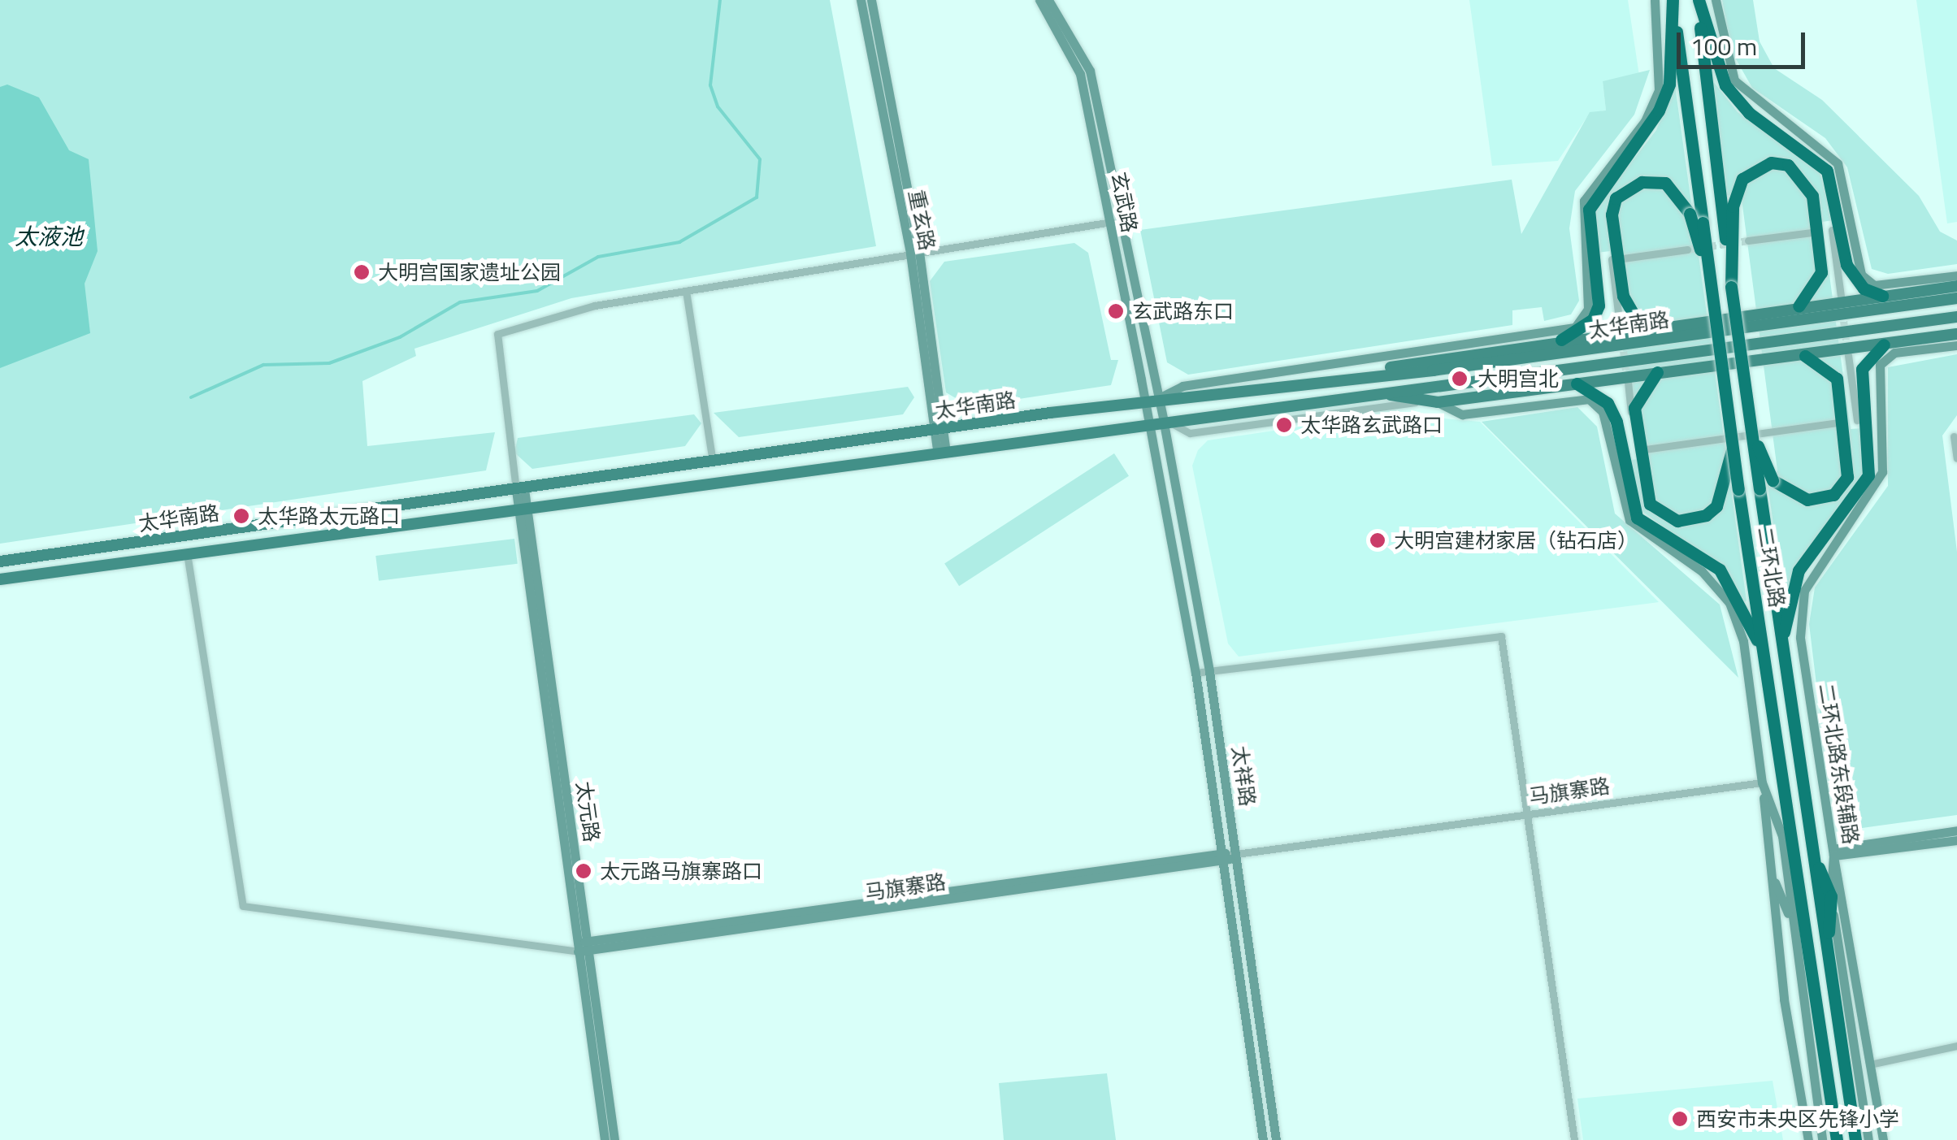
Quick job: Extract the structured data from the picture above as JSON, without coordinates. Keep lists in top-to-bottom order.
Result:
{
  "streets": {
    "highway": ["二环北路"],
    "main road": ["太华南路"],
    "street": [
      "玄武路",
      "重玄路",
      "二环北路东段辅路",
      "太祥路",
      "马旗寨路",
      "太元路"
    ]
  },
  "crossings": [
    ["玄武路", "太华南路"],
    ["玄武路", "太祥路"],
    ["重玄路", "太华南路"],
    ["太华南路", "太祥路"],
    ["太华南路", "太元路"],
    ["太祥路", "马旗寨路"],
    ["马旗寨路", "太元路"]
  ],
  "water": ["太液池"],
  "places": [
    "大明宫国家遗址公园",
    "玄武路东口",
    "大明宫北",
    "太华路玄武路口",
    "太华路太元路口",
    "大明宫建材家居（钻石店）",
    "太元路马旗寨路口",
    "西安市未央区先锋小学"
  ],
  "scale_bar": "100 m"
}
